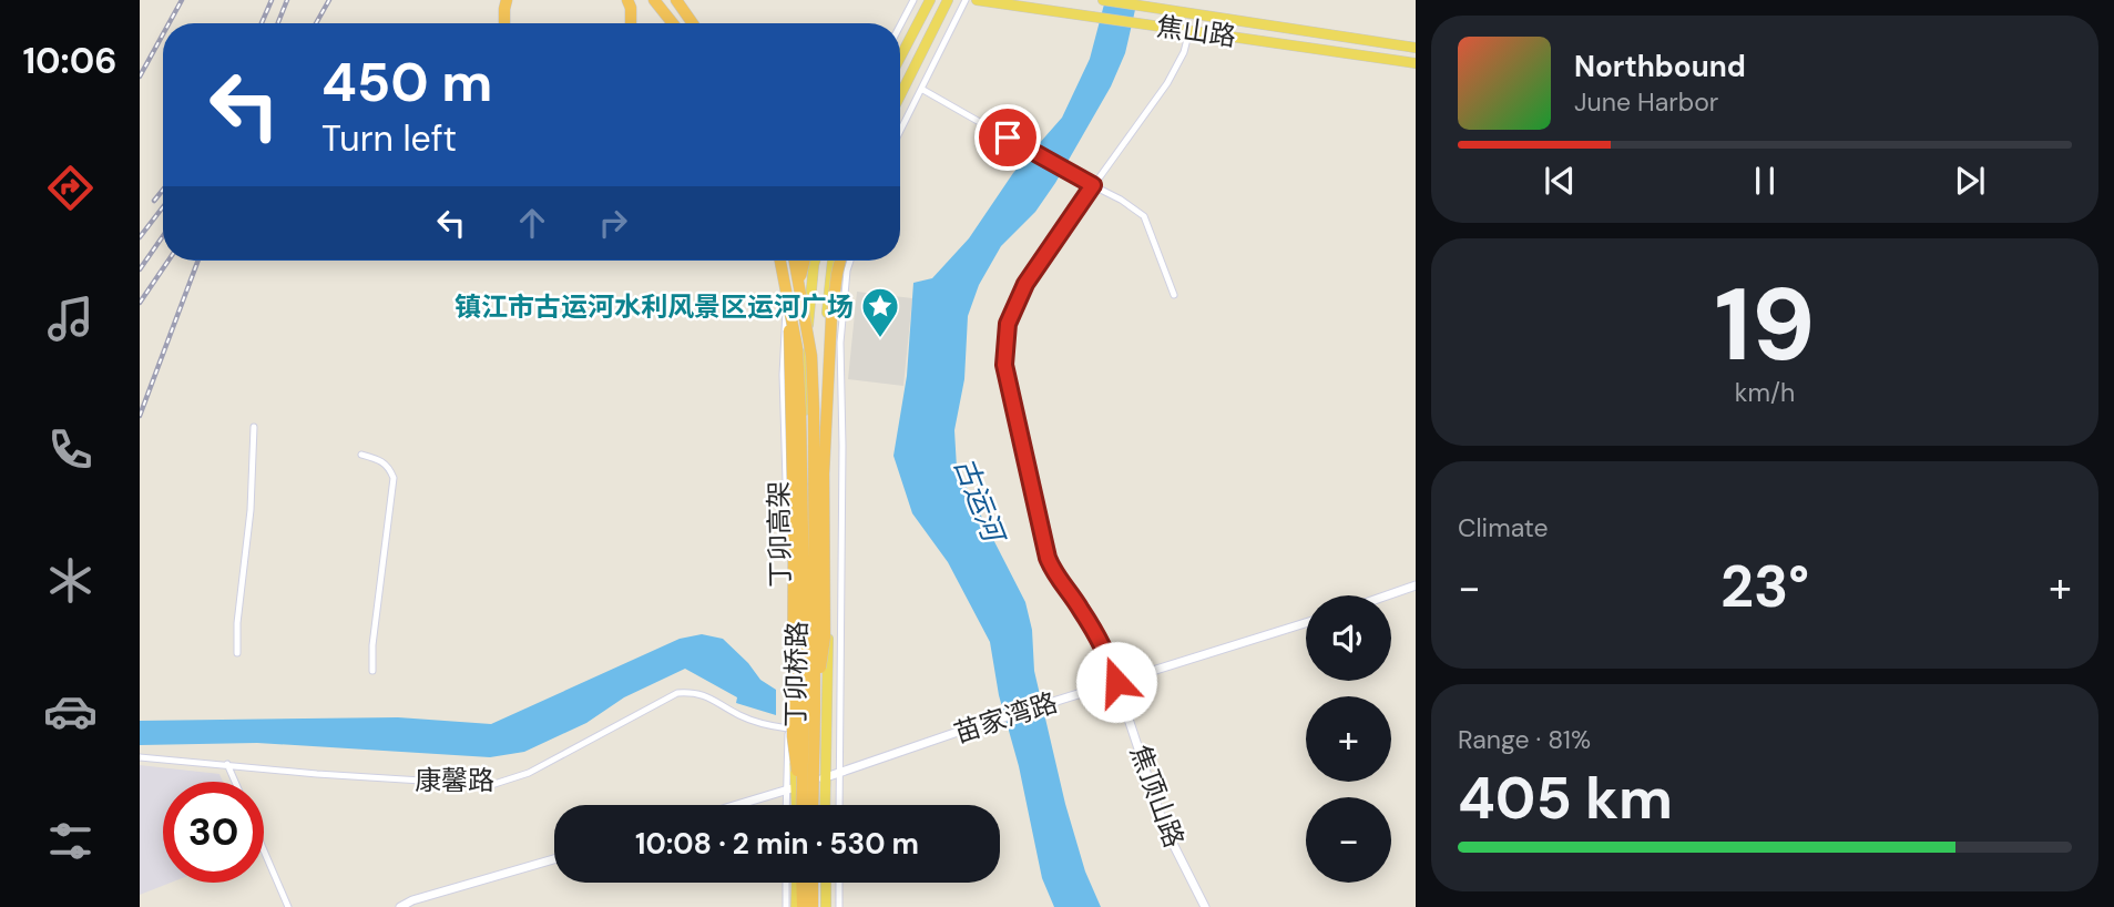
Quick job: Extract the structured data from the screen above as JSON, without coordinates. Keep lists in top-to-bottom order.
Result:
{
  "streets": {
    "highway": ["丁卯高架"],
    "main road": ["焦山路", "丁卯桥路"],
    "street": ["苗家湾路", "康馨路", "焦顶山路"]
  },
  "crossings": [
    ["丁卯桥路", "苗家湾路"],
    ["苗家湾路", "焦顶山路"]
  ],
  "water": ["古运河"],
  "places": {
    "place": ["镇江市古运河水利风景区运河广场"]
  },
  "page": {
    "tabs": "10:06",
    "turn": ["450 m", "Turn left"],
    "song": ["Northbound", "June Harbor"],
    "tile": [
      ["19", "km/h"],
      "Climate",
      ["Range · 81%", "405 km"]
    ],
    "heat": ["−", "23°", "+"],
    "map_buttons": ["+", "−"],
    "limit": "30",
    "trip": "10:08 · 2 min · 530 m"
  }
}
